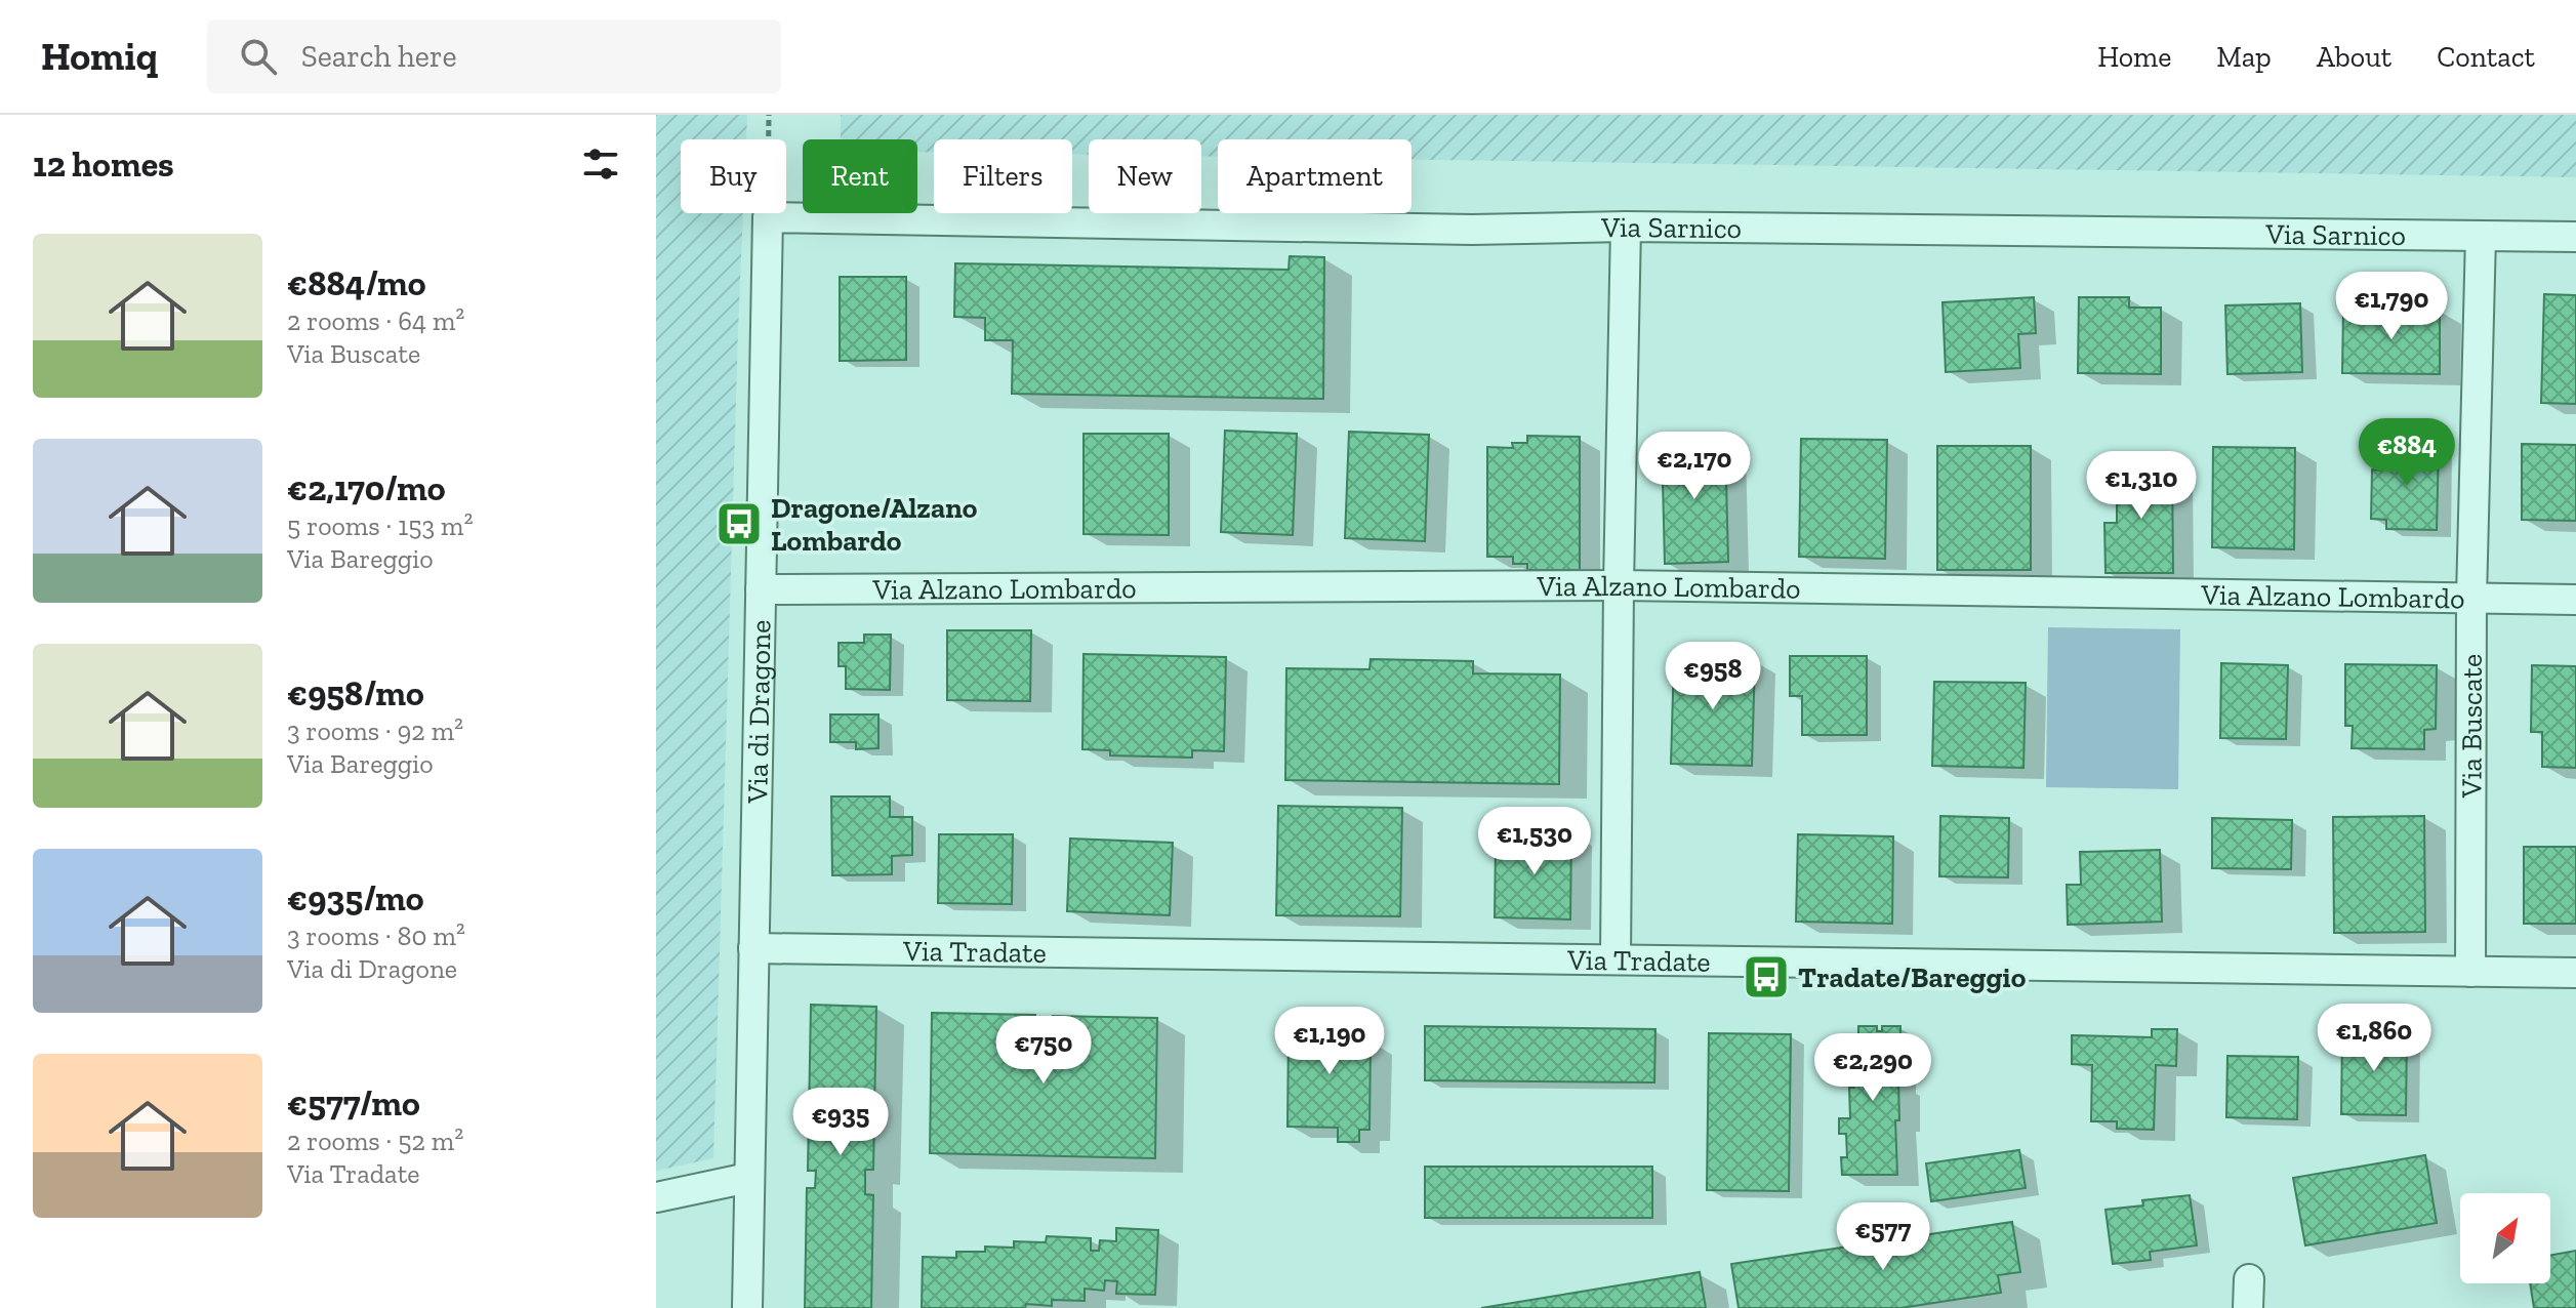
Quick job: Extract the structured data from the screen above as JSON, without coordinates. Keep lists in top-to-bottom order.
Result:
{
  "streets": {
    "street": [
      "Via Sarnico",
      "Via Alzano Lombardo",
      "Via di Dragone",
      "Via Buscate",
      "Via Tradate"
    ]
  },
  "crossings": [
    ["Via Sarnico", "Via di Dragone"],
    ["Via Sarnico", "Via Buscate"],
    ["Via Alzano Lombardo", "Via di Dragone"],
    ["Via Alzano Lombardo", "Via Buscate"],
    ["Via di Dragone", "Via Tradate"],
    ["Via Buscate", "Via Tradate"]
  ],
  "places": {
    "bus stop": ["Dragone/Alzano Lombardo", "Tradate/Bareggio"]
  },
  "north": "top right",
  "page": {
    "header": "Homiq",
    "search": "Search here",
    "nav": [
      "Home",
      "Map",
      "About",
      "Contact"
    ],
    "heading": "12 homes",
    "chip": [
      "Buy",
      "Rent",
      "Filters",
      "New",
      "Apartment"
    ],
    "list": [
      {
        "name": "€884/mo",
        "note": "2 rooms · 64 m² · Via Buscate"
      },
      {
        "name": "€2,170/mo",
        "note": "5 rooms · 153 m² · Via Bareggio"
      },
      {
        "name": "€958/mo",
        "note": "3 rooms · 92 m² · Via Bareggio"
      },
      {
        "name": "€935/mo",
        "note": "3 rooms · 80 m² · Via di Dragone"
      },
      {
        "name": "€577/mo",
        "note": "2 rooms · 52 m² · Via Tradate"
      }
    ],
    "price": [
      "€1,790",
      "€884",
      "€2,170",
      "€1,310",
      "€958",
      "€1,530",
      "€1,860",
      "€1,190",
      "€750",
      "€2,290",
      "€935",
      "€577"
    ]
  }
}
